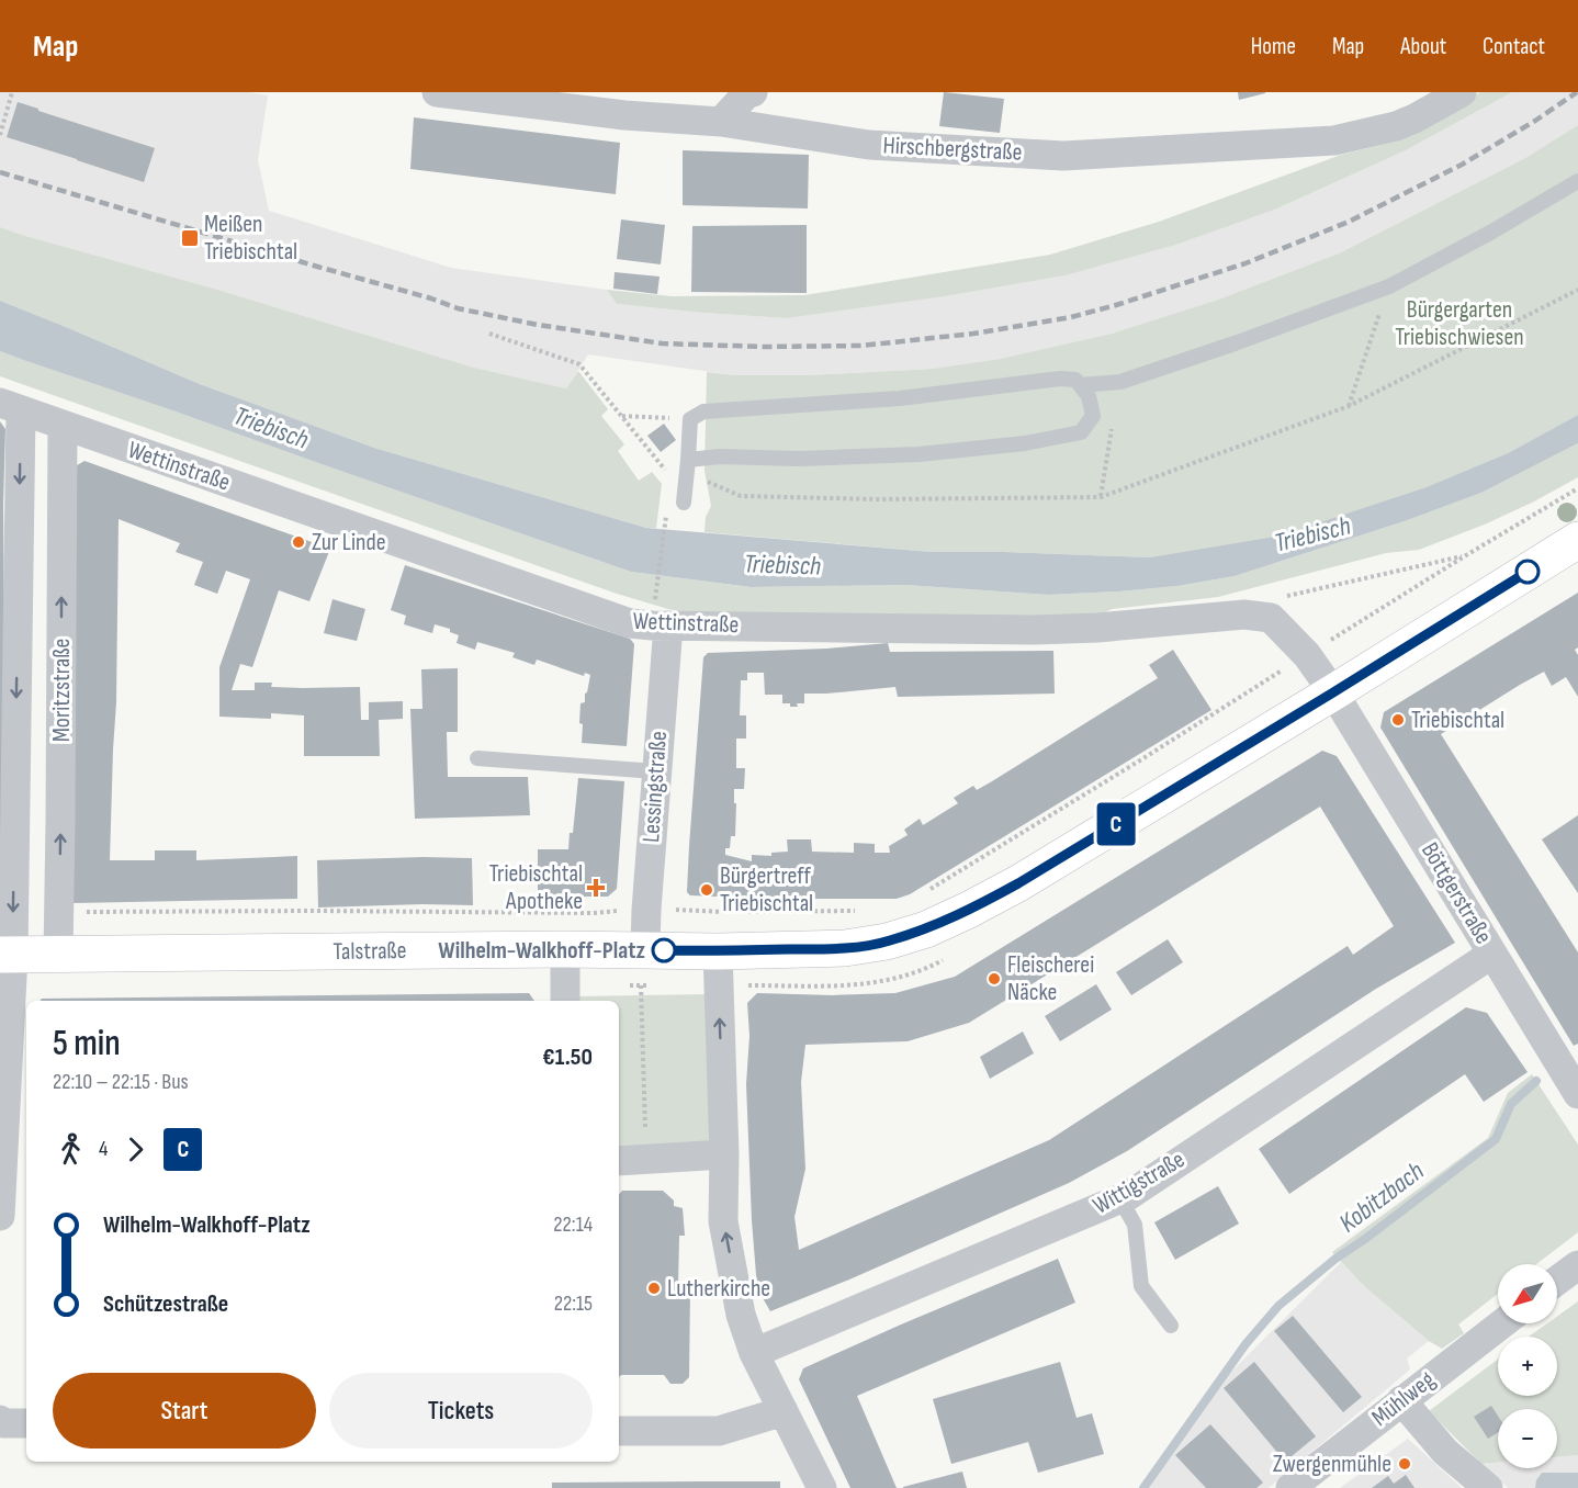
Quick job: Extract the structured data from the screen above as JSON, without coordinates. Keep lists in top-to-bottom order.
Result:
{
  "streets": {
    "main road": ["Talstraße"],
    "street": [
      "Hirschbergstraße",
      "Wettinstraße",
      "Moritzstraße",
      "Lessingstraße",
      "Böttgerstraße",
      "Wittigstraße",
      "Mühlweg"
    ]
  },
  "crossings": [
    ["Wettinstraße", "Moritzstraße"],
    ["Wettinstraße", "Lessingstraße"],
    ["Wettinstraße", "Böttgerstraße"],
    ["Wettinstraße", "Talstraße"],
    ["Moritzstraße", "Talstraße"],
    ["Lessingstraße", "Talstraße"],
    ["Böttgerstraße", "Talstraße"],
    ["Böttgerstraße", "Wittigstraße"]
  ],
  "water": ["Triebisch", "Kobitzbach"],
  "parks": ["Bürgergarten Triebischwiesen"],
  "places": {
    "transit": ["Meißen Triebischtal"],
    "other": [
      "Zur Linde",
      "Triebischtal",
      "Bürgertreff Triebischtal",
      "Wilhelm-Walkhoff-Platz",
      "Fleischerei Näcke",
      "Lutherkirche",
      "Zwergenmühle"
    ],
    "health": ["Triebischtal Apotheke"]
  },
  "lines": ["bus line C"],
  "north": "bottom left",
  "page": {
    "header": "Map",
    "nav": [
      "Home",
      "Map",
      "About",
      "Contact"
    ],
    "on_map": "C",
    "heading": ["5 min", "22:10 – 22:15 · Bus", "€1.50"],
    "legs": ["4", "C"],
    "list": [
      {
        "name": "Wilhelm-Walkhoff-Platz",
        "value": "22:14"
      },
      {
        "name": "Schützestraße",
        "value": "22:15"
      }
    ],
    "map_buttons": ["+", "−"],
    "buttons": ["Start", "Tickets"]
  }
}
